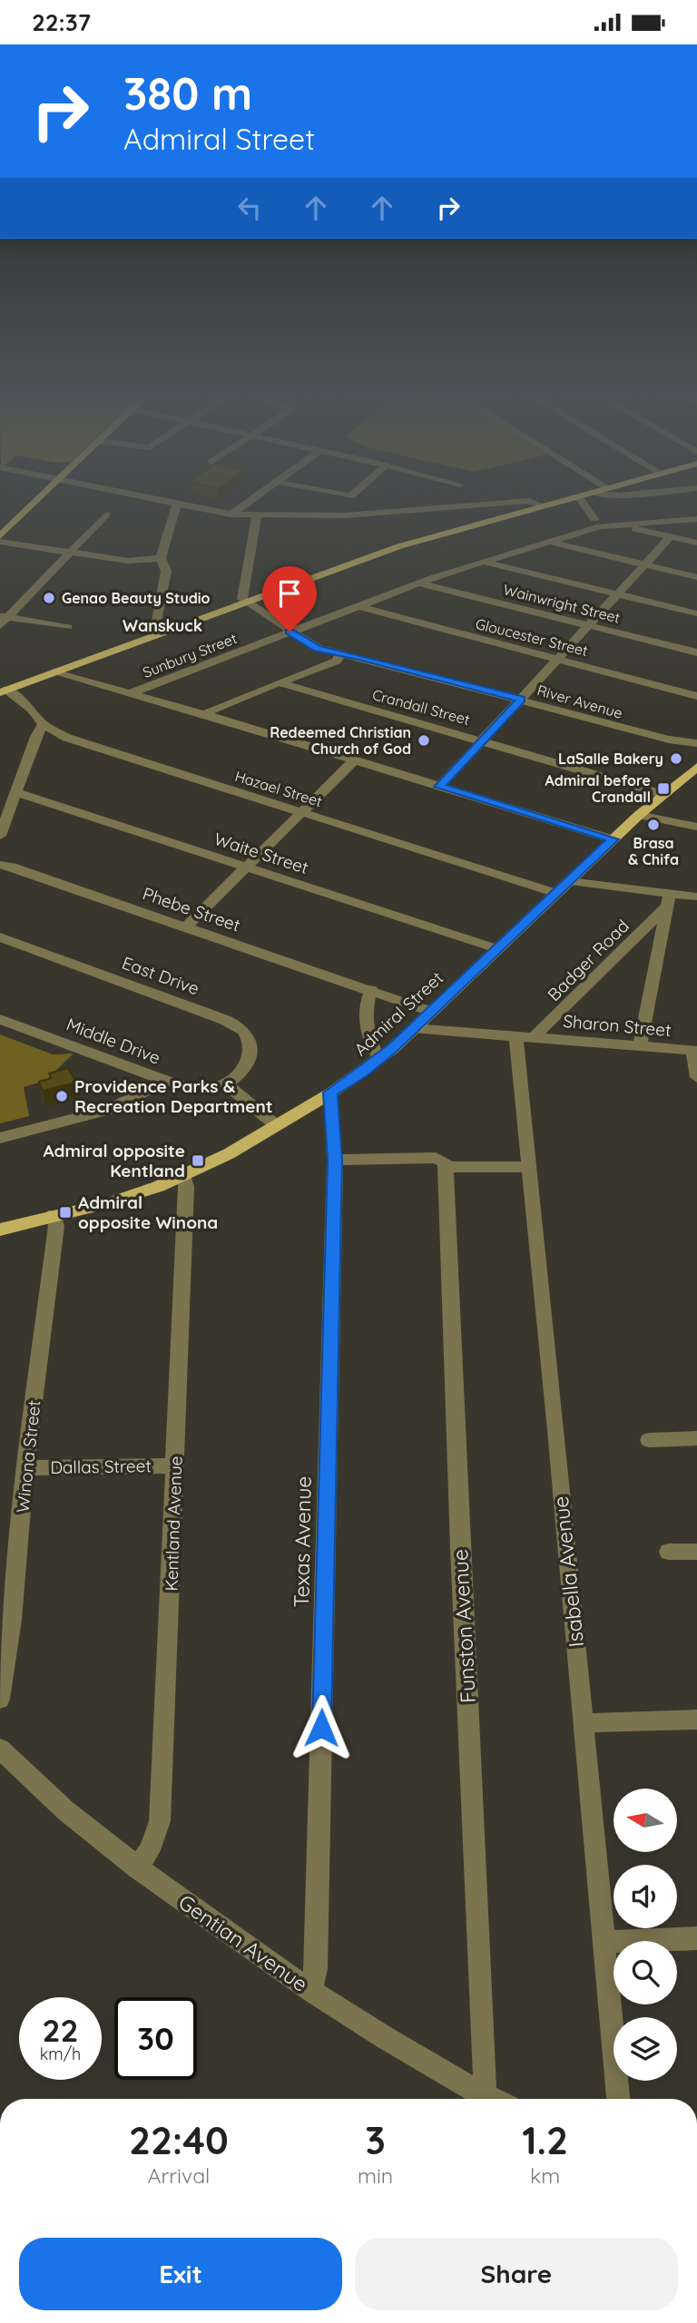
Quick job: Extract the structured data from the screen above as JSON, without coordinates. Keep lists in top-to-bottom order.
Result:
{
  "streets": {
    "main road": ["Admiral Street"],
    "street": [
      "Wainwright Street",
      "Gloucester Street",
      "Sunbury Street",
      "River Avenue",
      "Crandall Street",
      "Hazael Street",
      "Waite Street",
      "Phebe Street",
      "Badger Road",
      "East Drive",
      "Sharon Street",
      "Middle Drive",
      "Winona Street",
      "Dallas Street",
      "Kentland Avenue",
      "Texas Avenue",
      "Isabella Avenue",
      "Funston Avenue",
      "Gentian Avenue"
    ]
  },
  "crossings": [
    ["Wainwright Street", "Sunbury Street"],
    ["Gloucester Street", "Sunbury Street"],
    ["Sunbury Street", "River Avenue"],
    ["Crandall Street", "Admiral Street"],
    ["Hazael Street", "Admiral Street"],
    ["Waite Street", "Admiral Street"],
    ["Phebe Street", "Admiral Street"],
    ["Badger Road", "Sharon Street"],
    ["Badger Road", "Isabella Avenue"],
    ["East Drive", "Middle Drive"],
    ["Admiral Street", "Sharon Street"],
    ["Admiral Street", "Winona Street"],
    ["Admiral Street", "Kentland Avenue"],
    ["Admiral Street", "Texas Avenue"],
    ["Sharon Street", "Isabella Avenue"],
    ["Winona Street", "Dallas Street"],
    ["Dallas Street", "Kentland Avenue"],
    ["Kentland Avenue", "Gentian Avenue"],
    ["Texas Avenue", "Gentian Avenue"],
    ["Funston Avenue", "Gentian Avenue"]
  ],
  "districts": ["Wanskuck"],
  "places": {
    "other": [
      "Genao Beauty Studio",
      "Redeemed Christian Church of God",
      "LaSalle Bakery",
      "Brasa & Chifa",
      "Providence Parks & Recreation Department"
    ],
    "transit": ["Admiral before Crandall", "Admiral opposite Kentland", "Admiral opposite Winona"]
  },
  "north": "left",
  "page": {
    "status": "22:37",
    "turn": ["380 m", "Admiral Street"],
    "speed": "22 km/h",
    "limit": "30",
    "eta": [
      "22:40",
      "Arrival",
      "3",
      "min",
      "1.2",
      "km"
    ],
    "buttons": ["Exit", "Share"]
  }
}
